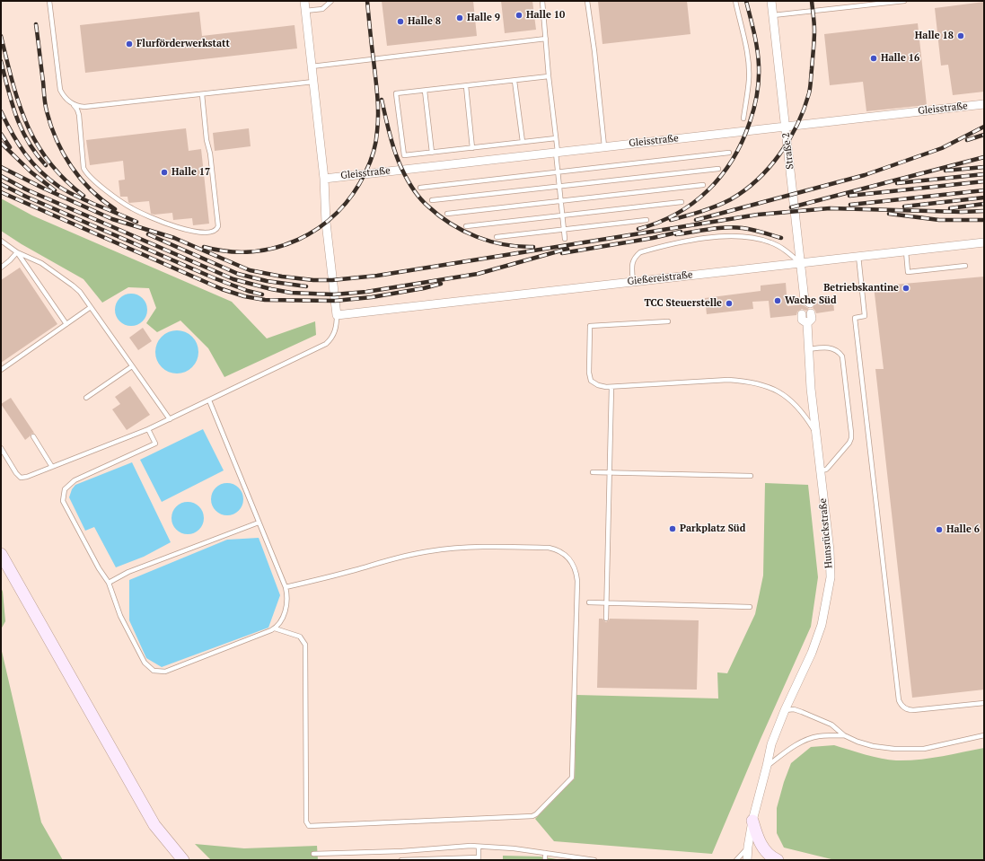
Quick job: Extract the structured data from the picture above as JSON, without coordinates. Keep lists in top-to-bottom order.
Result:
{
  "streets": {
    "street": [
      "Gleisstraße",
      "Straße 2",
      "Gießereistraße",
      "Hunsrückstraße"
    ]
  },
  "crossings": [
    ["Gleisstraße", "Straße 2"],
    ["Straße 2", "Gießereistraße"]
  ],
  "places": [
    "Halle 10",
    "Halle 9",
    "Halle 8",
    "Halle 18",
    "Flurförderwerkstatt",
    "Halle 16",
    "Halle 17",
    "Betriebskantine",
    "Wache Süd",
    "TCC Steuerstelle",
    "Parkplatz Süd",
    "Halle 6"
  ]
}
